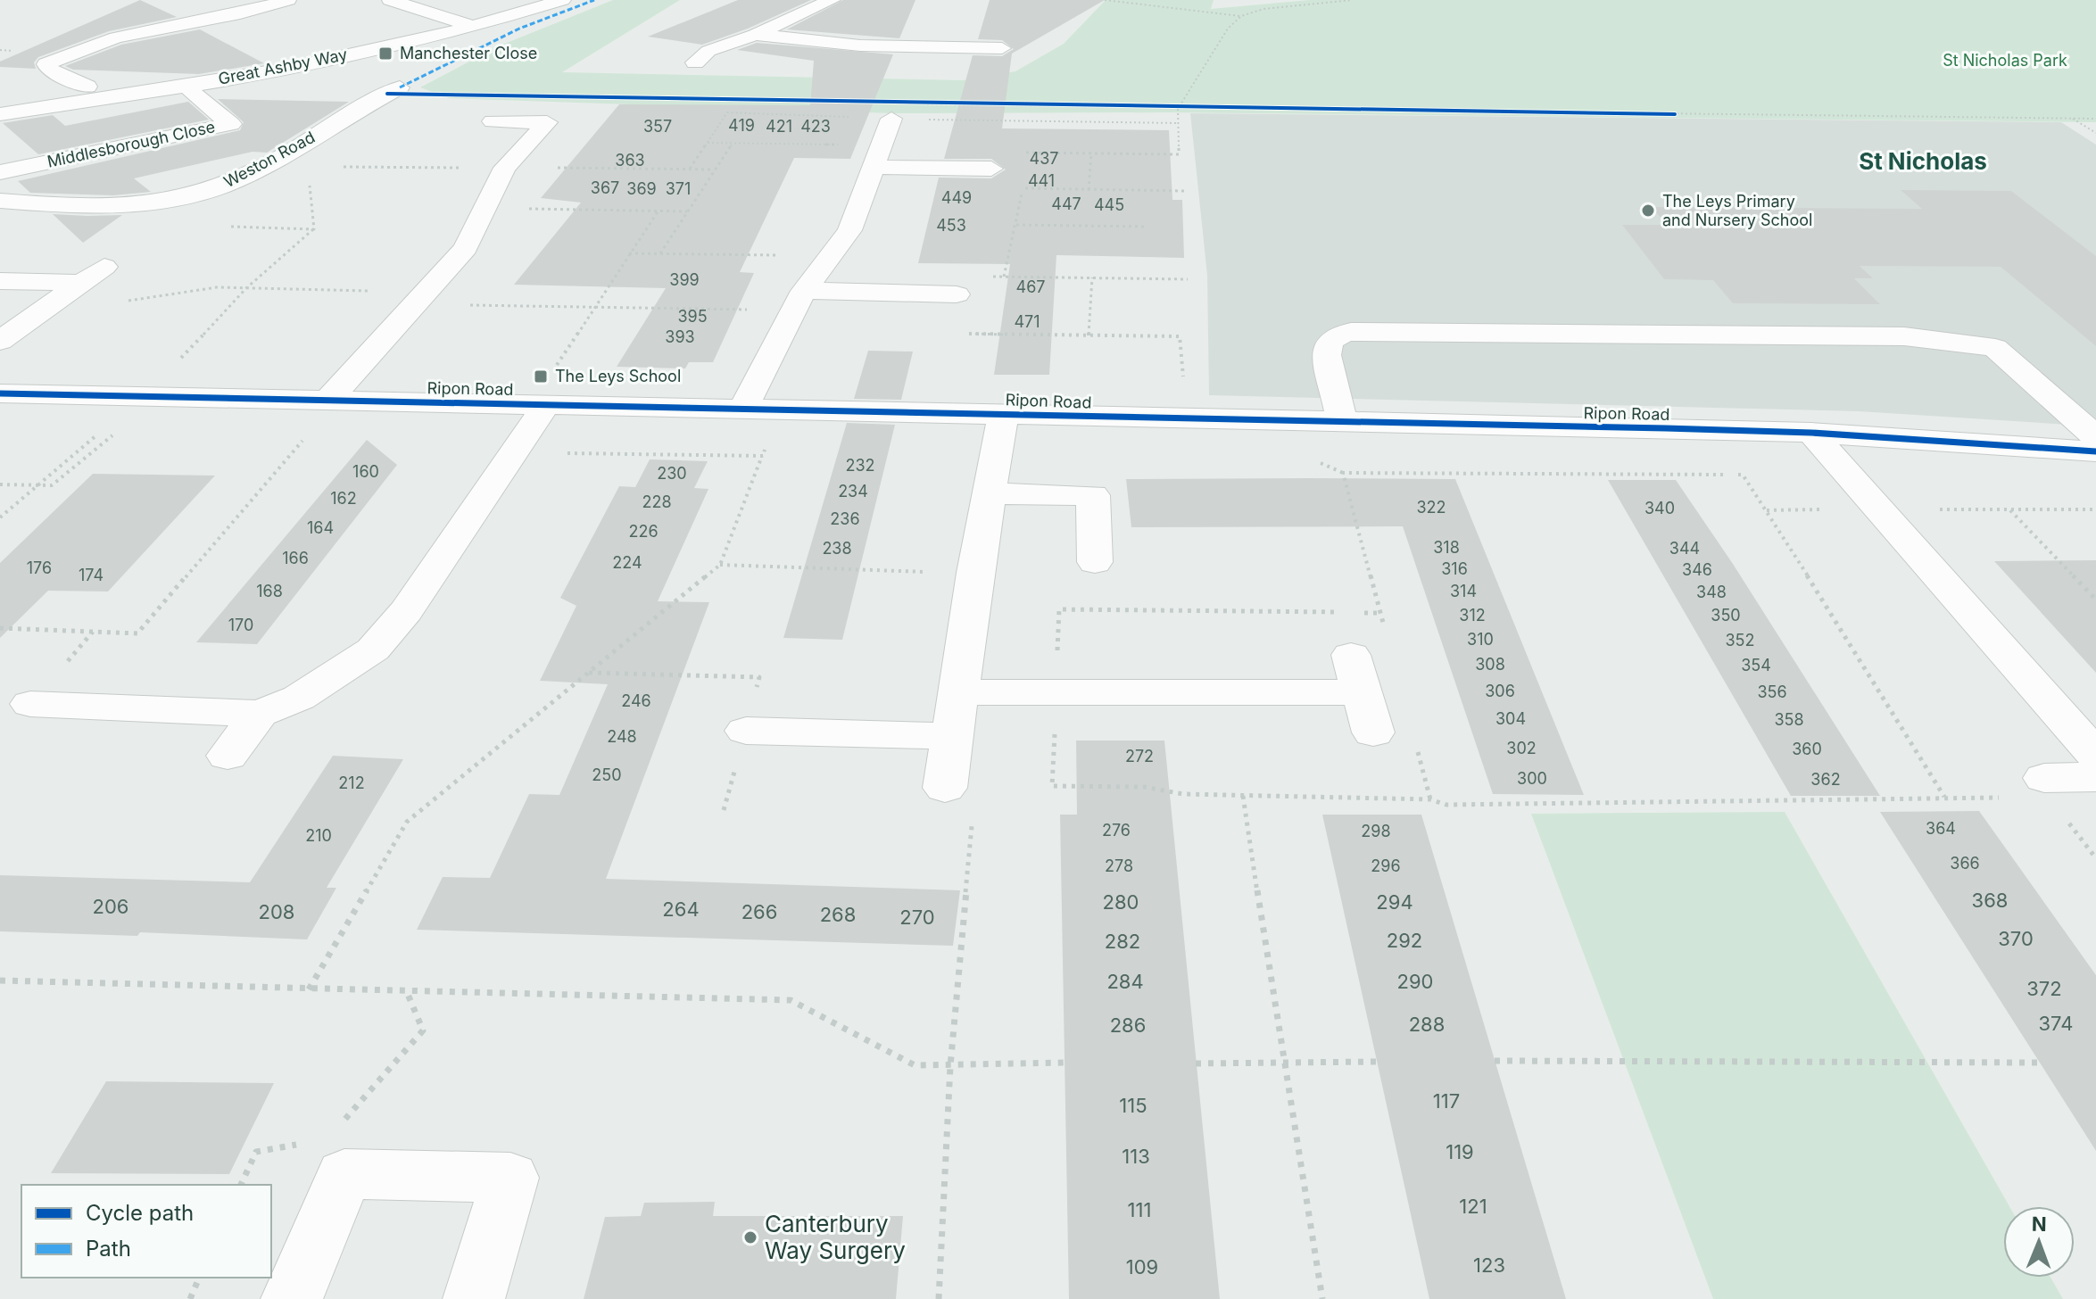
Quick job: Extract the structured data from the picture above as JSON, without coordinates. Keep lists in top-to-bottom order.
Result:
{
  "streets": {
    "street": [
      "Great Ashby Way",
      "Middlesborough Close",
      "Weston Road",
      "Ripon Road"
    ]
  },
  "crossings": [
    ["Great Ashby Way", "Middlesborough Close"]
  ],
  "districts": ["St Nicholas"],
  "parks": ["St Nicholas Park"],
  "places": {
    "transit": ["Manchester Close", "The Leys School"],
    "other": ["The Leys Primary and Nursery School", "Canterbury Way Surgery"]
  },
  "house_numbers": [
    "419",
    "357",
    "421",
    "423",
    "437",
    "363",
    "441",
    "367",
    "369",
    "371",
    "449",
    "447",
    "445",
    "453",
    "399",
    "467",
    "395",
    "471",
    "393",
    "232",
    "160",
    "230",
    "234",
    "162",
    "228",
    "322",
    "340",
    "236",
    "164",
    "226",
    "318",
    "238",
    "344",
    "166",
    "224",
    "176",
    "316",
    "346",
    "174",
    "168",
    "314",
    "348",
    "312",
    "350",
    "170",
    "310",
    "352",
    "308",
    "354",
    "306",
    "356",
    "246",
    "304",
    "358",
    "248",
    "302",
    "360",
    "272",
    "250",
    "300",
    "362",
    "212",
    "364",
    "276",
    "298",
    "210",
    "366",
    "278",
    "296",
    "368",
    "280",
    "294",
    "206",
    "264",
    "208",
    "266",
    "268",
    "270",
    "370",
    "292",
    "282",
    "284",
    "290",
    "372",
    "374",
    "288",
    "286",
    "117",
    "115",
    "119",
    "113",
    "121",
    "111",
    "123",
    "109"
  ],
  "legend": ["Cycle path", "Path"],
  "north": "top"
}
